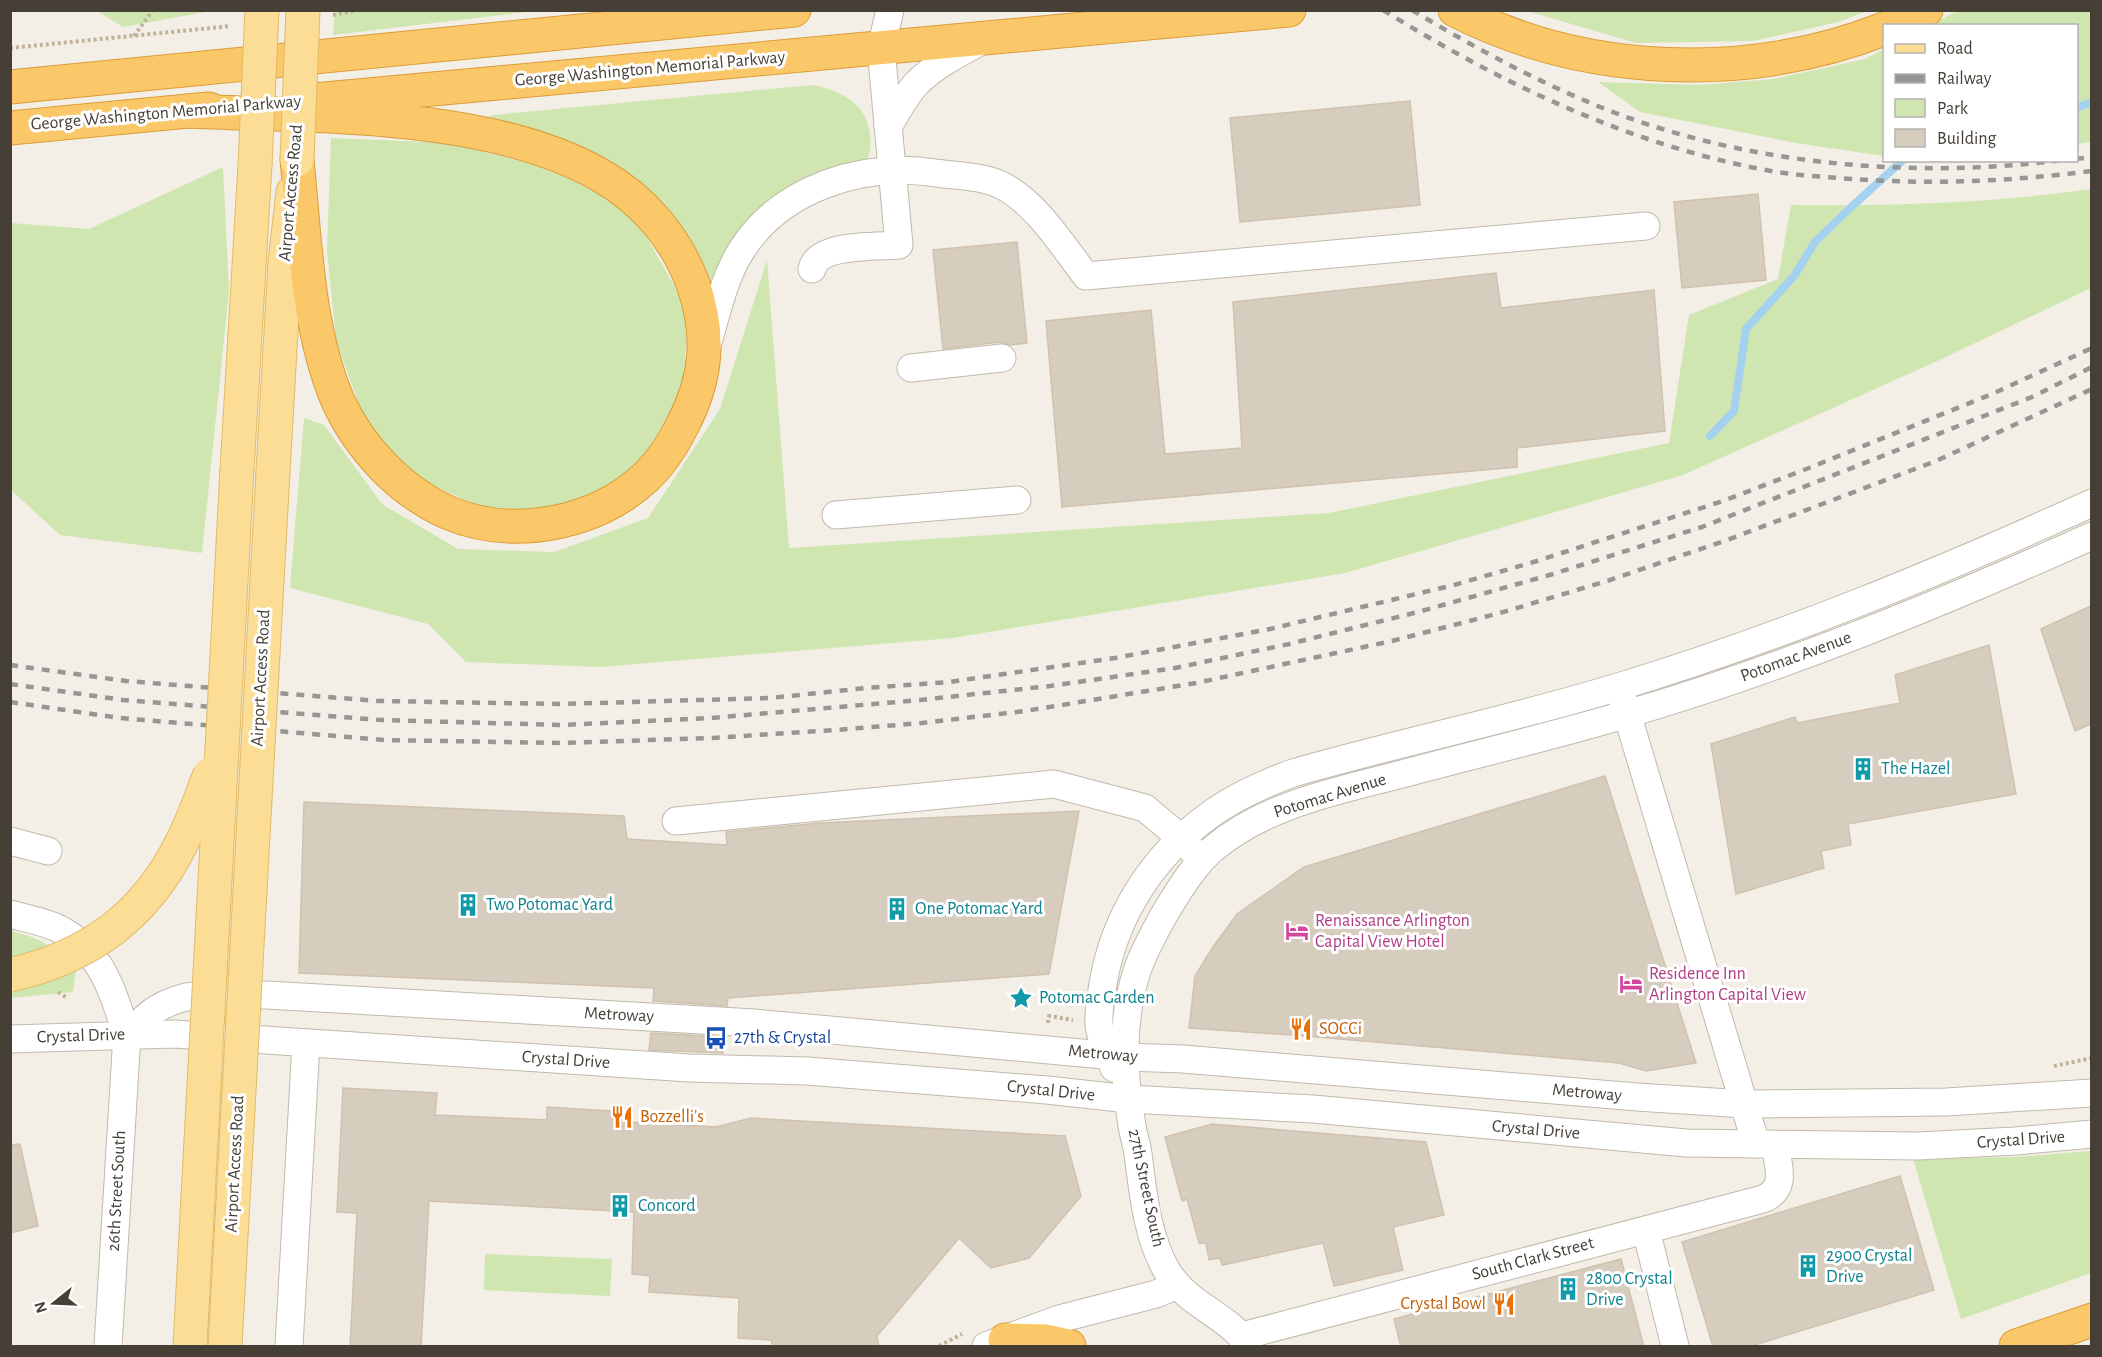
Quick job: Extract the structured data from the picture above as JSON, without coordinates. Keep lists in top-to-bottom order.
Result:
{
  "streets": {
    "highway": ["George Washington Memorial Parkway"],
    "main road": ["Airport Access Road"],
    "street": [
      "Potomac Avenue",
      "Metroway",
      "Crystal Drive",
      "27th Street South",
      "26th Street South",
      "South Clark Street"
    ]
  },
  "crossings": [
    ["Potomac Avenue", "Metroway"],
    ["Potomac Avenue", "Crystal Drive"],
    ["Potomac Avenue", "27th Street South"],
    ["Potomac Avenue", "South Clark Street"],
    ["Metroway", "Crystal Drive"],
    ["Metroway", "26th Street South"],
    ["Metroway", "South Clark Street"],
    ["Crystal Drive", "27th Street South"],
    ["Crystal Drive", "26th Street South"],
    ["Crystal Drive", "South Clark Street"],
    ["27th Street South", "South Clark Street"]
  ],
  "places": {
    "building": [
      "The Hazel",
      "Two Potomac Yard",
      "One Potomac Yard",
      "Concord",
      "2900 Crystal Drive",
      "2800 Crystal Drive"
    ],
    "hotel": ["Renaissance Arlington Capital View Hotel", "Residence Inn Arlington Capital View"],
    "place": ["Potomac Garden"],
    "restaurant": ["SOCCi", "Bozzelli's", "Crystal Bowl"],
    "bus stop": ["27th & Crystal"]
  },
  "legend": [
    "Road",
    "Railway",
    "Park",
    "Building"
  ],
  "north": "left"
}
